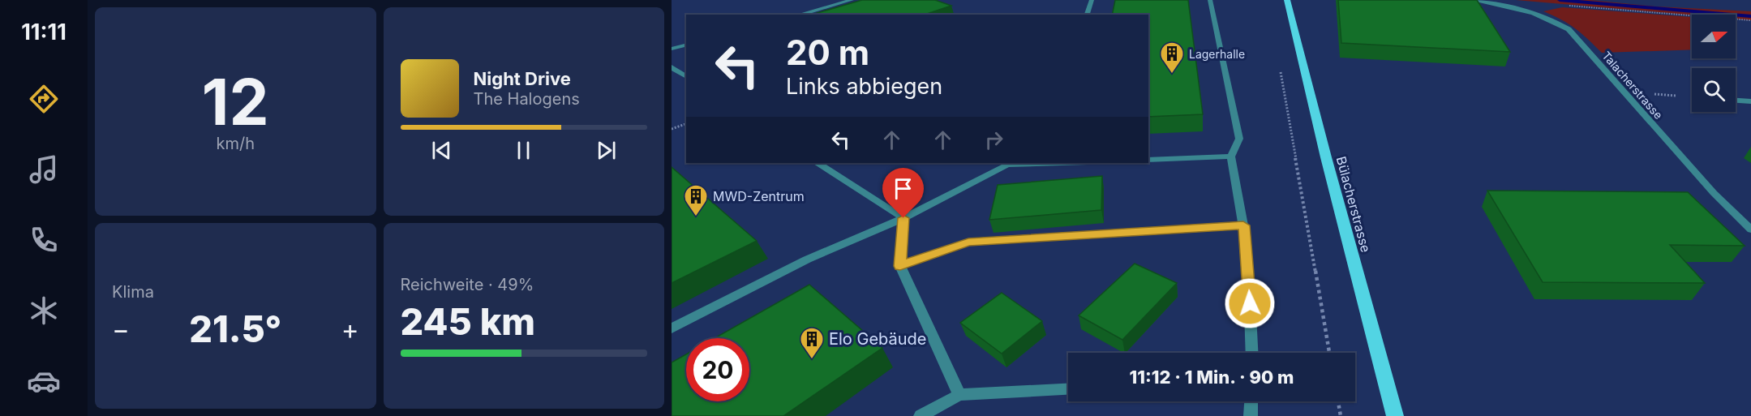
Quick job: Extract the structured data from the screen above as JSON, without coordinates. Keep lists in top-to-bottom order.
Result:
{
  "streets": {
    "main road": ["Bülacherstrasse"],
    "street": ["Talacherstrasse"]
  },
  "places": {
    "building": ["Lagerhalle", "MWD-Zentrum", "Elo Gebäude"]
  },
  "north": "right",
  "page": {
    "tabs": "11:11",
    "tile": [
      ["12", "km/h"],
      "Klima",
      ["Reichweite · 49%", "245 km"]
    ],
    "turn": ["20 m", "Links abbiegen"],
    "song": ["Night Drive", "The Halogens"],
    "heat": ["−", "21.5°", "+"],
    "limit": "20",
    "trip": "11:12 · 1 Min. · 90 m"
  }
}
